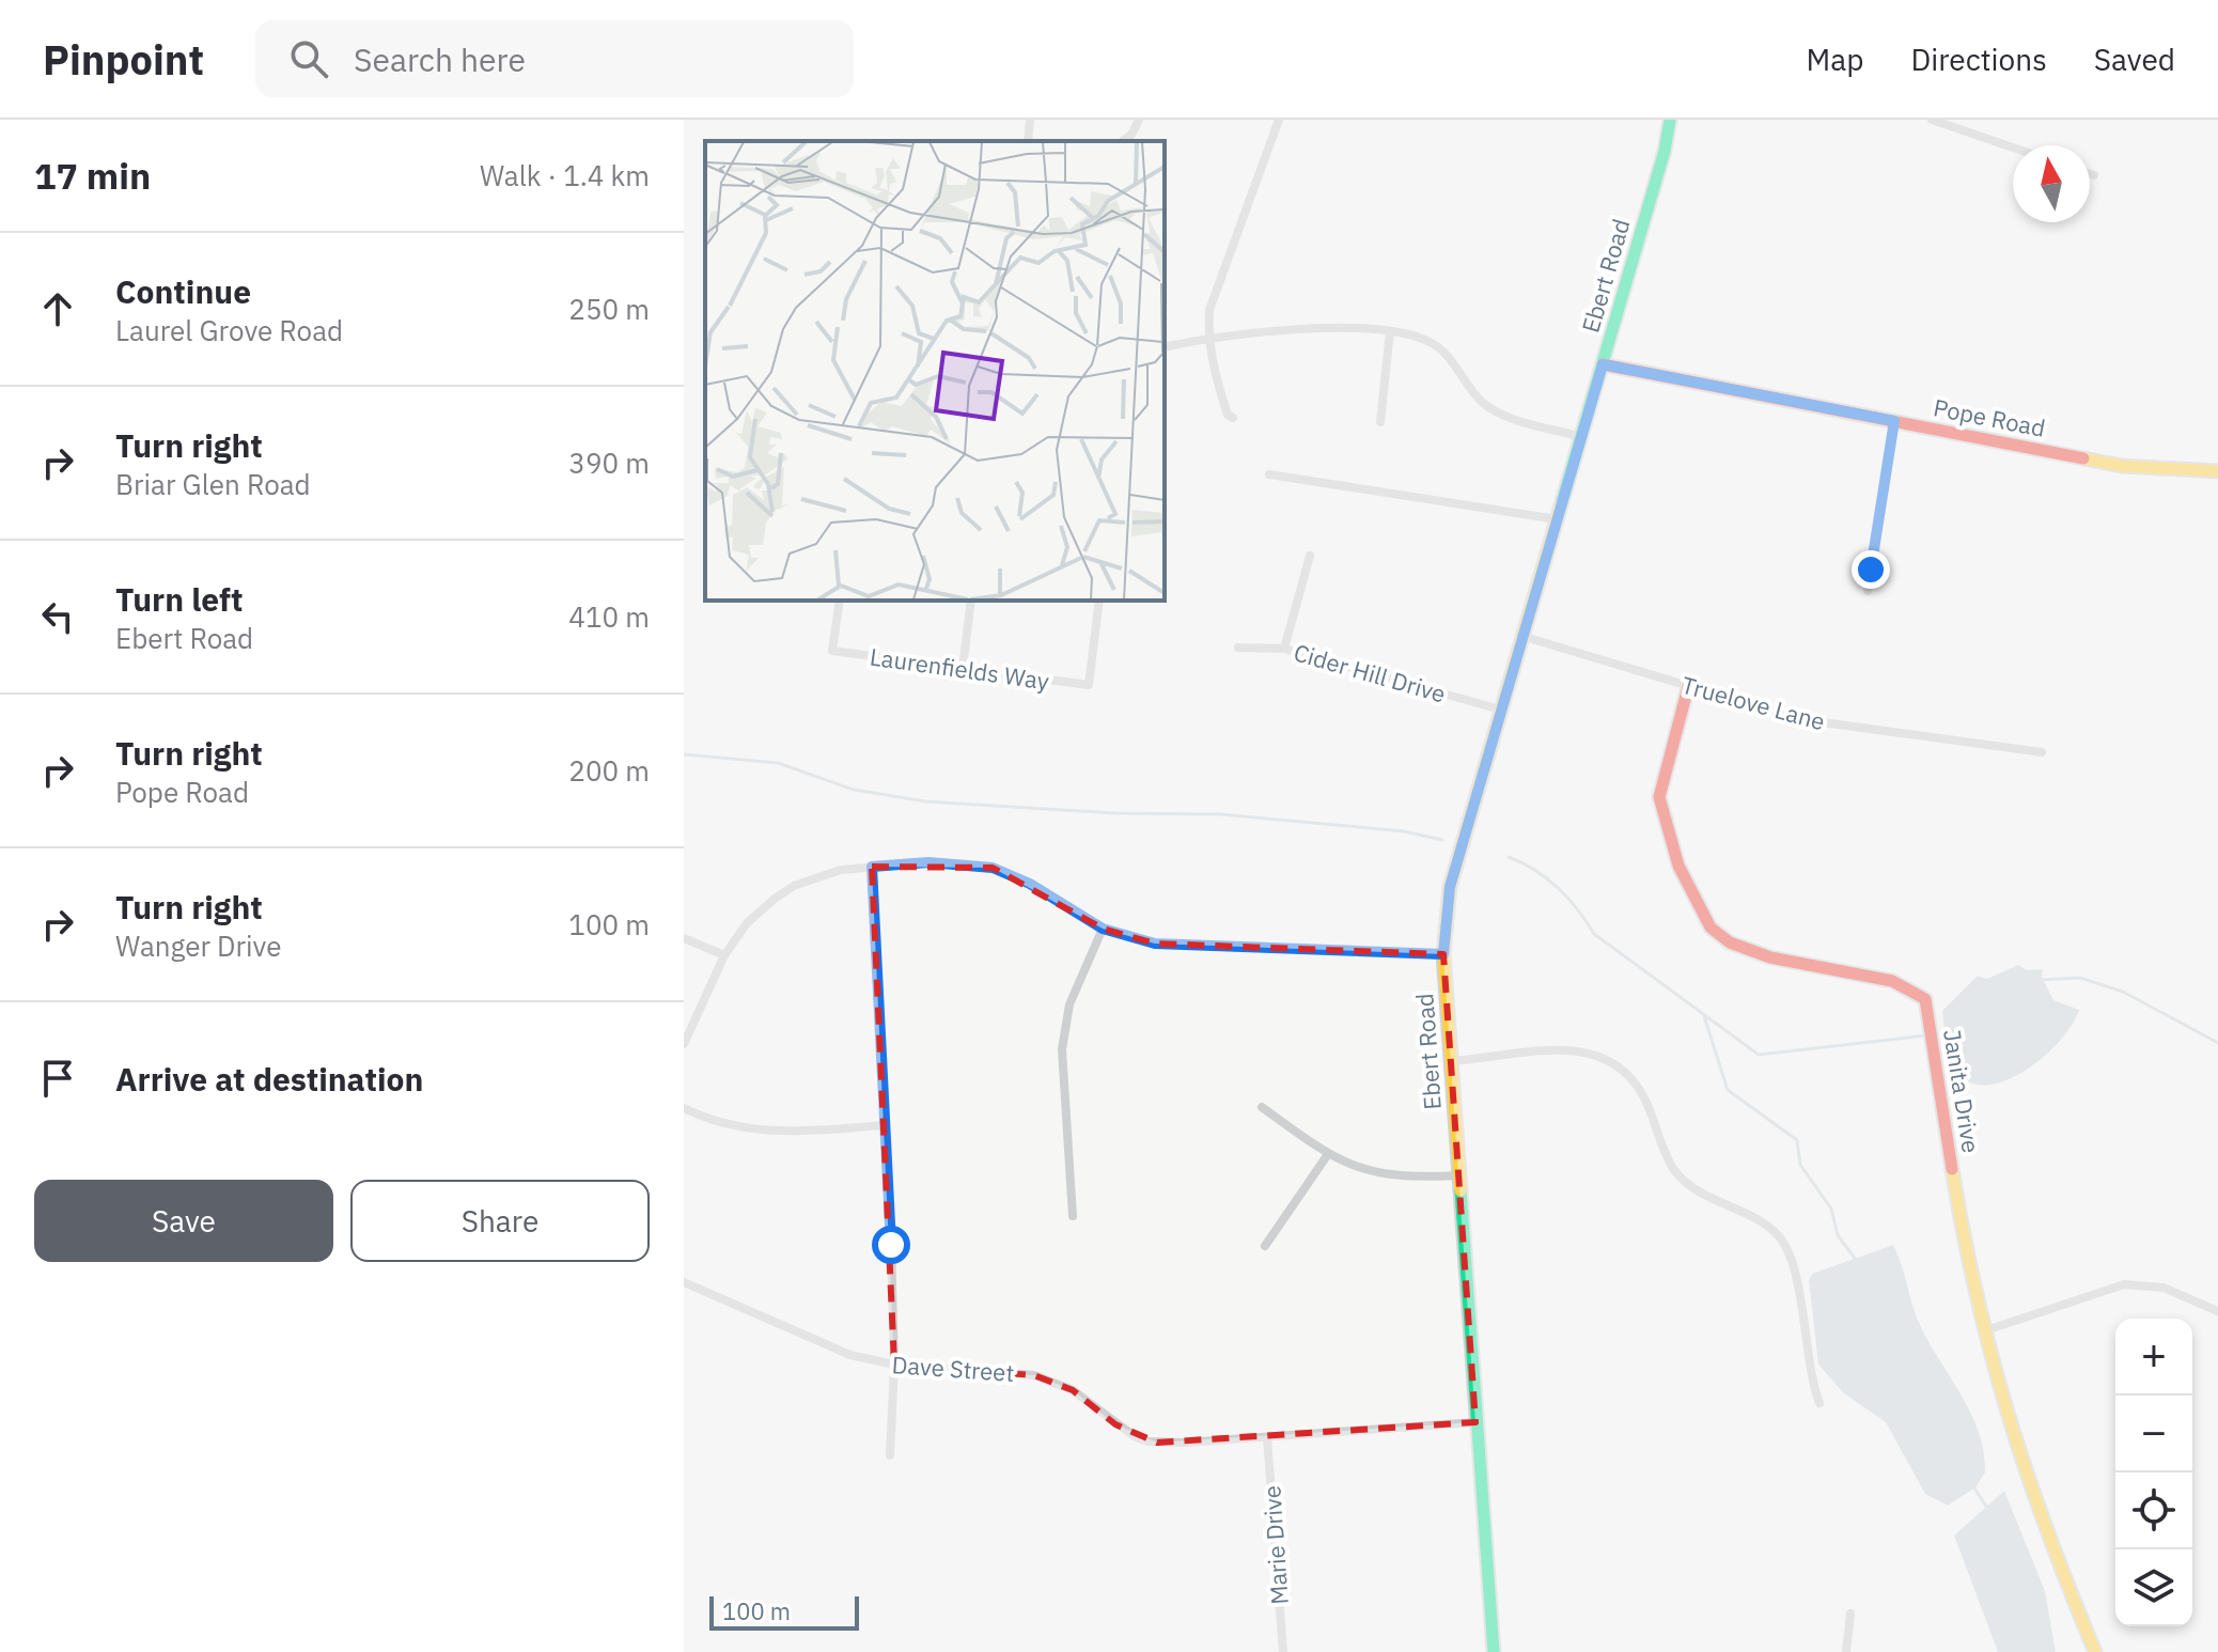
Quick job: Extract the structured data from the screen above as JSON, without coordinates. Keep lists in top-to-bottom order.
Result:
{
  "streets": {
    "street": [
      "Ebert Road",
      "Pope Road",
      "Laurenfields Way",
      "Cider Hill Drive",
      "Truelove Lane",
      "Janita Drive",
      "Dave Street",
      "Marie Drive"
    ]
  },
  "crossings": [
    ["Ebert Road", "Pope Road"],
    ["Ebert Road", "Cider Hill Drive"],
    ["Ebert Road", "Truelove Lane"],
    ["Ebert Road", "Dave Street"],
    ["Truelove Lane", "Janita Drive"],
    ["Dave Street", "Marie Drive"]
  ],
  "scale_bar": "100 m",
  "north": "top",
  "page": {
    "header": "Pinpoint",
    "search": "Search here",
    "nav": ["Map", "Directions", "Saved"],
    "heading": ["17 min", "Walk · 1.4 km"],
    "list": [
      ["Continue", "Laurel Grove Road", "250 m"],
      ["Turn right", "Briar Glen Road", "390 m"],
      ["Turn left", "Ebert Road", "410 m"],
      ["Turn right", "Pope Road", "200 m"],
      ["Turn right", "Wanger Drive", "100 m"],
      "Arrive at destination"
    ],
    "buttons": ["Save", "Share"],
    "map_buttons": ["+", "−"],
    "scale": "100 m"
  }
}
